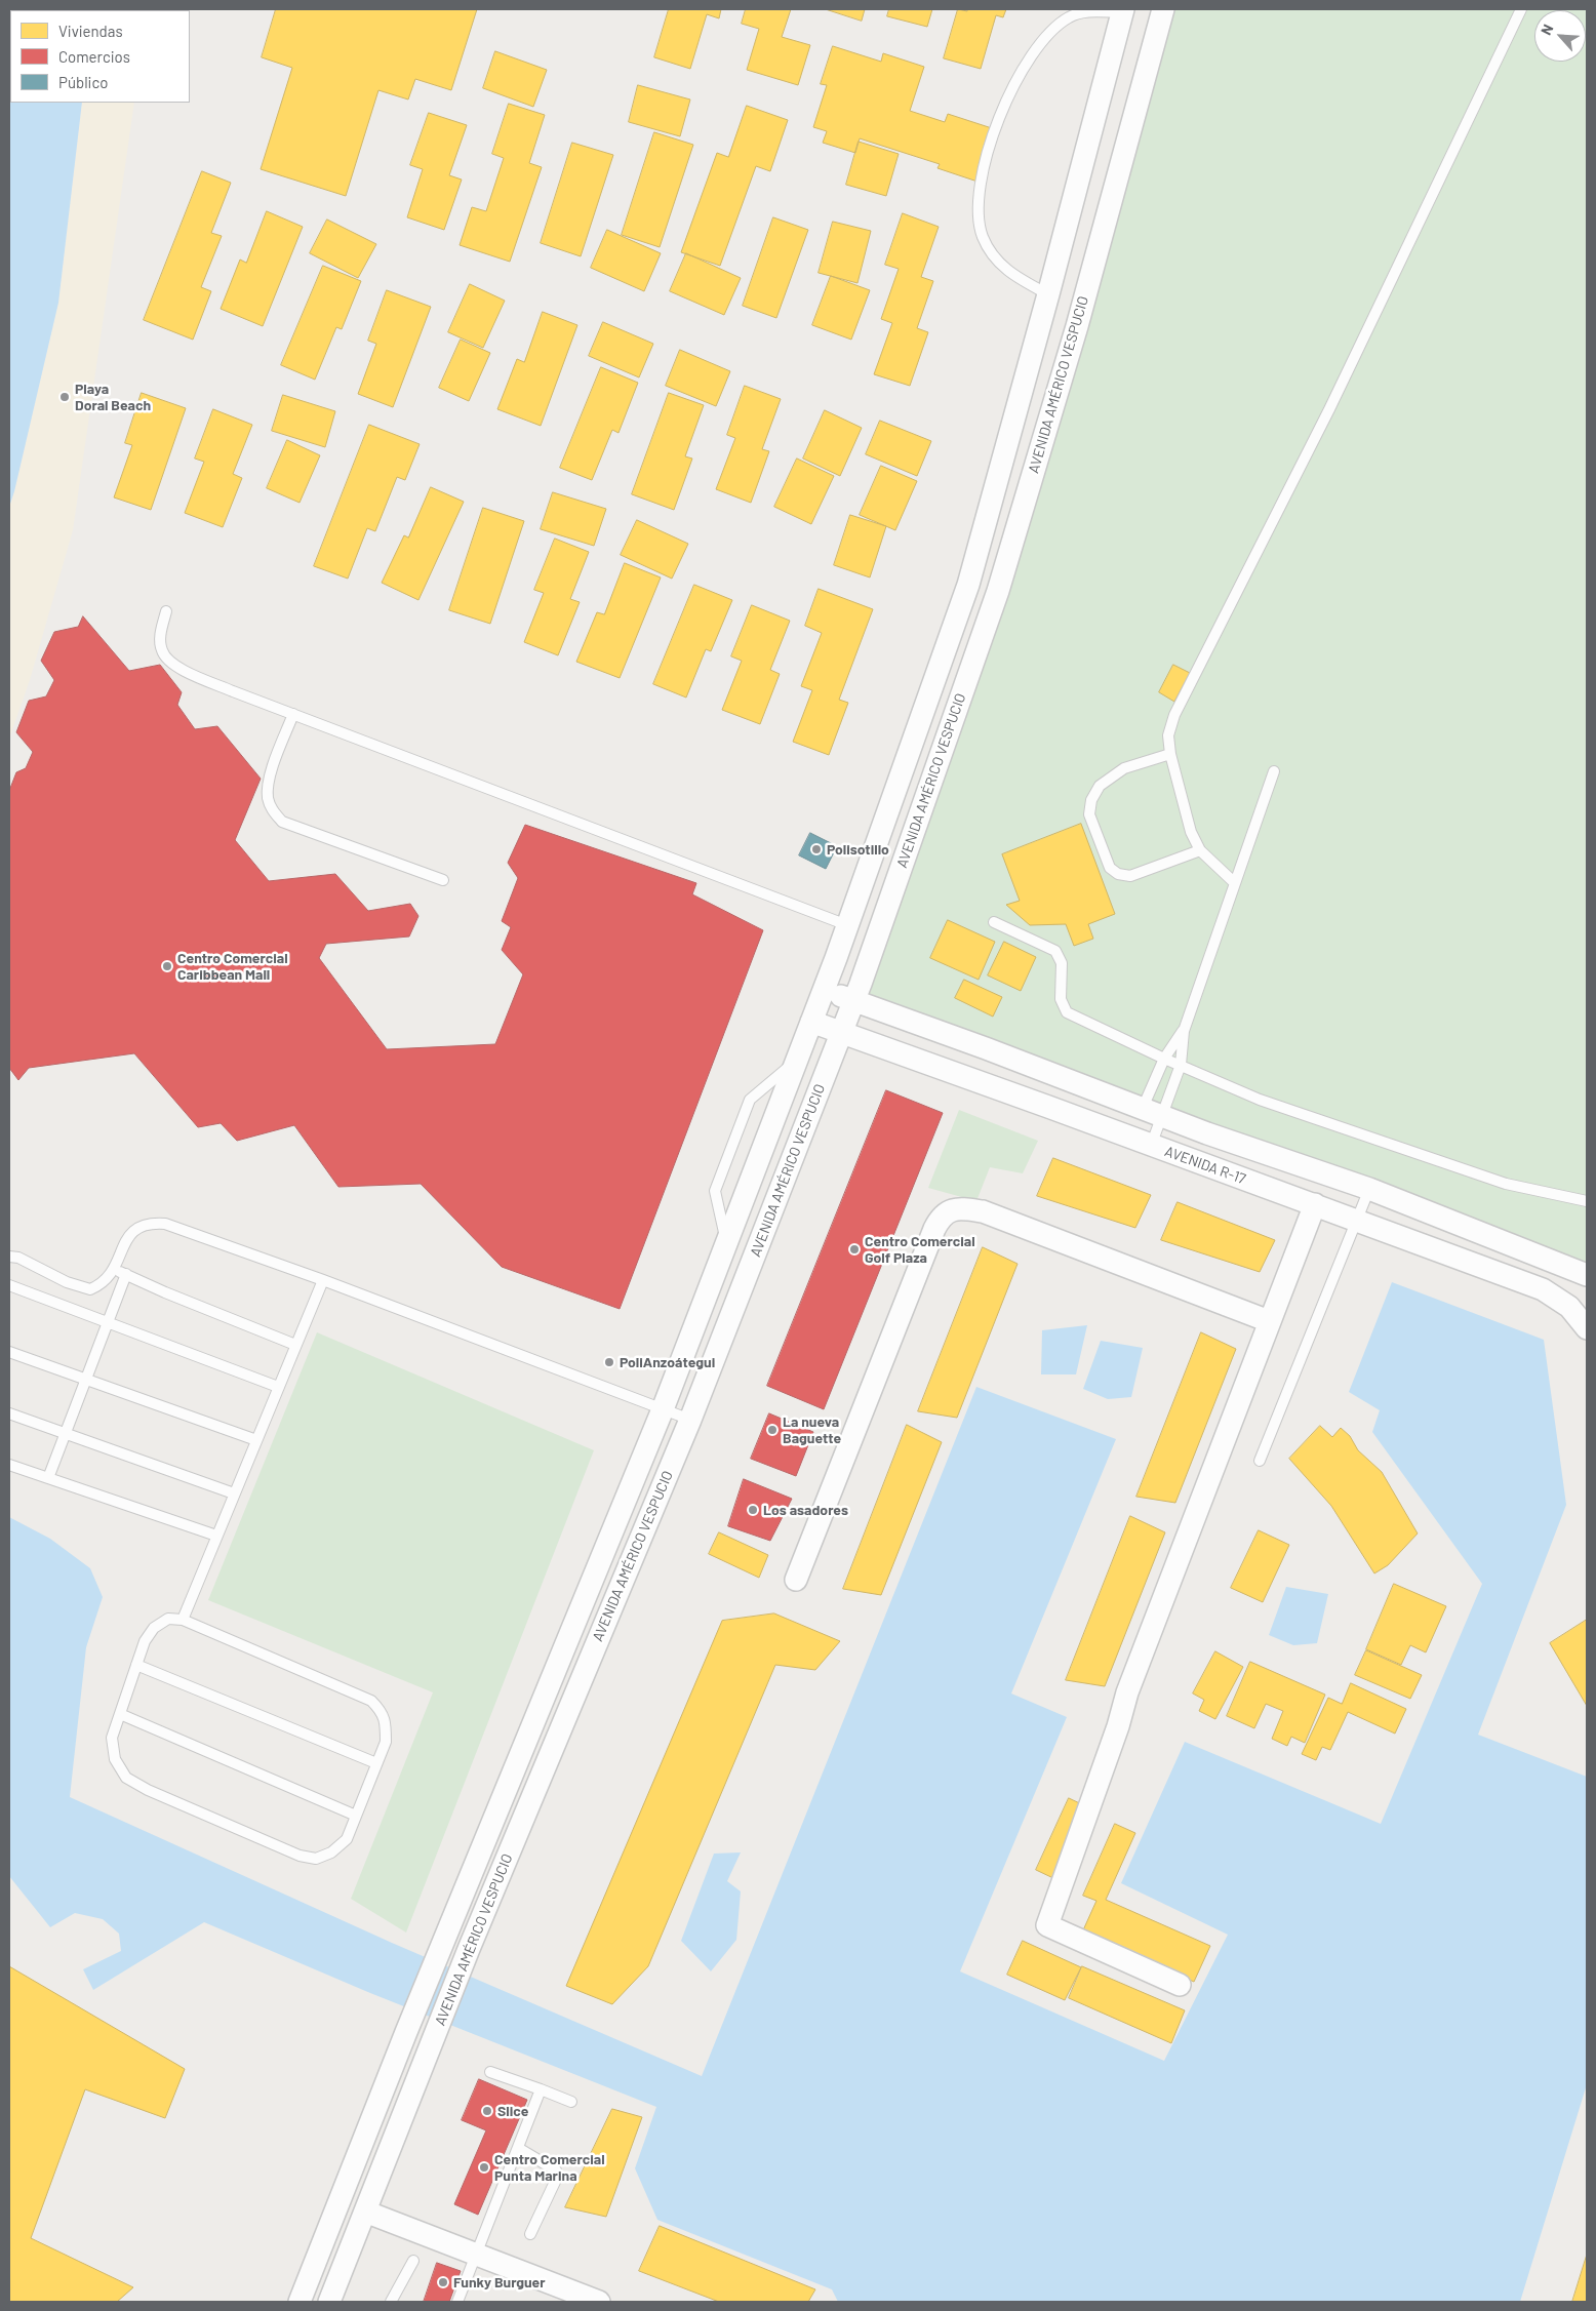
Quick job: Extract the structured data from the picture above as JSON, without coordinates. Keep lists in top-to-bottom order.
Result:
{
  "streets": {
    "street": ["AVENIDA AMÉRICO VESPUCIO", "AVENIDA R-17"]
  },
  "crossings": [
    ["AVENIDA AMÉRICO VESPUCIO", "AVENIDA R-17"]
  ],
  "places": [
    "Playa Doral Beach",
    "Polisotillo",
    "Centro Comercial Caribbean Mall",
    "Centro Comercial Golf Plaza",
    "PoliAnzoátegui",
    "La nueva Baguette",
    "Los asadores",
    "Slice",
    "Centro Comercial Punta Marina",
    "Funky Burguer"
  ],
  "legend": ["Viviendas", "Comercios", "Público"],
  "north": "top left"
}
